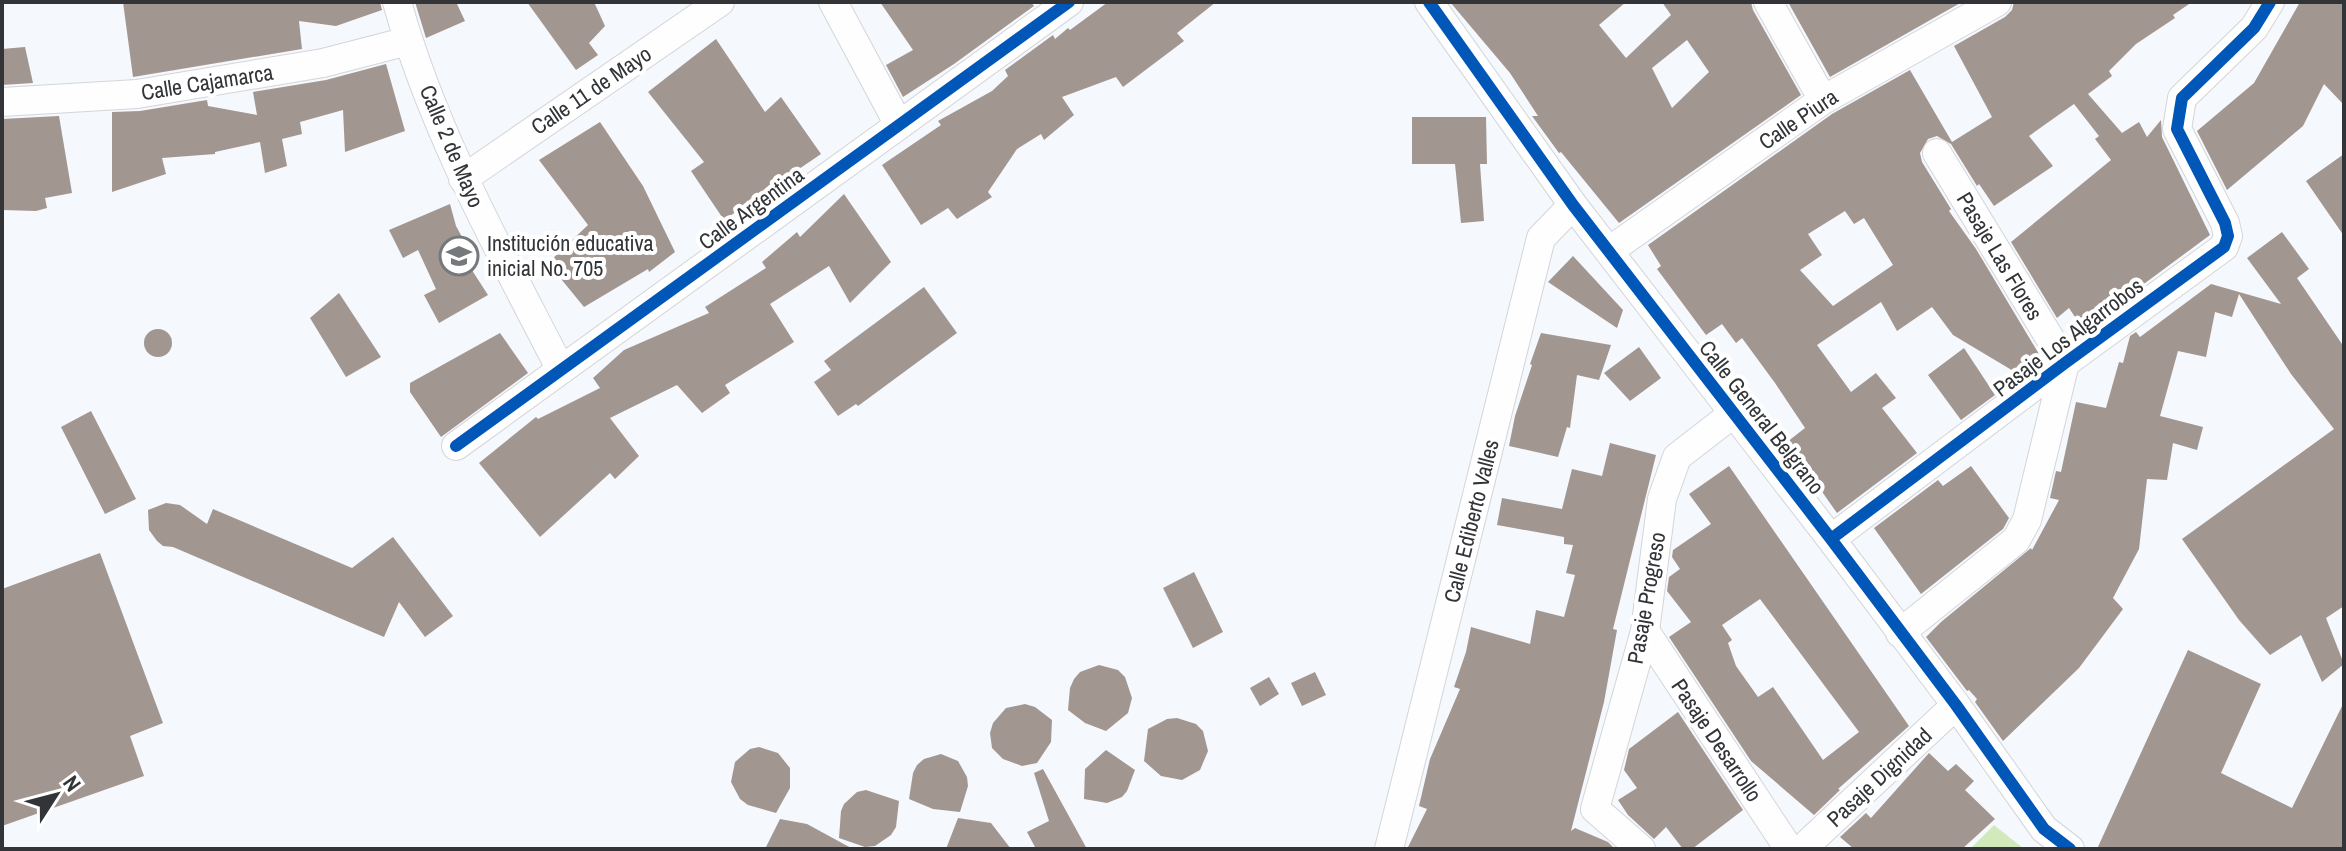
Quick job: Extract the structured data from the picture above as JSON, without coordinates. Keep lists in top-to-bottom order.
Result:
{
  "streets": {
    "street": [
      "Calle Cajamarca",
      "Calle 11 de Mayo",
      "Calle Piura",
      "Calle 2 de Mayo",
      "Calle Argentina",
      "Pasaje Las Flores",
      "Pasaje Los Algarrobos",
      "Calle General Belgrano",
      "Calle Ediberto Valles",
      "Pasaje Progreso",
      "Pasaje Desarrollo",
      "Pasaje Dignidad"
    ]
  },
  "crossings": [
    ["Calle Cajamarca", "Calle 2 de Mayo"],
    ["Calle 11 de Mayo", "Calle 2 de Mayo"],
    ["Calle Piura", "Calle General Belgrano"],
    ["Calle 2 de Mayo", "Calle Argentina"],
    ["Pasaje Las Flores", "Pasaje Los Algarrobos"],
    ["Pasaje Los Algarrobos", "Calle General Belgrano"],
    ["Calle General Belgrano", "Calle Ediberto Valles"],
    ["Calle General Belgrano", "Pasaje Progreso"],
    ["Calle General Belgrano", "Pasaje Dignidad"],
    ["Pasaje Progreso", "Pasaje Desarrollo"]
  ],
  "places": {
    "school or university": ["Institución educativa inicial No. 705"]
  },
  "north": "top right"
}
